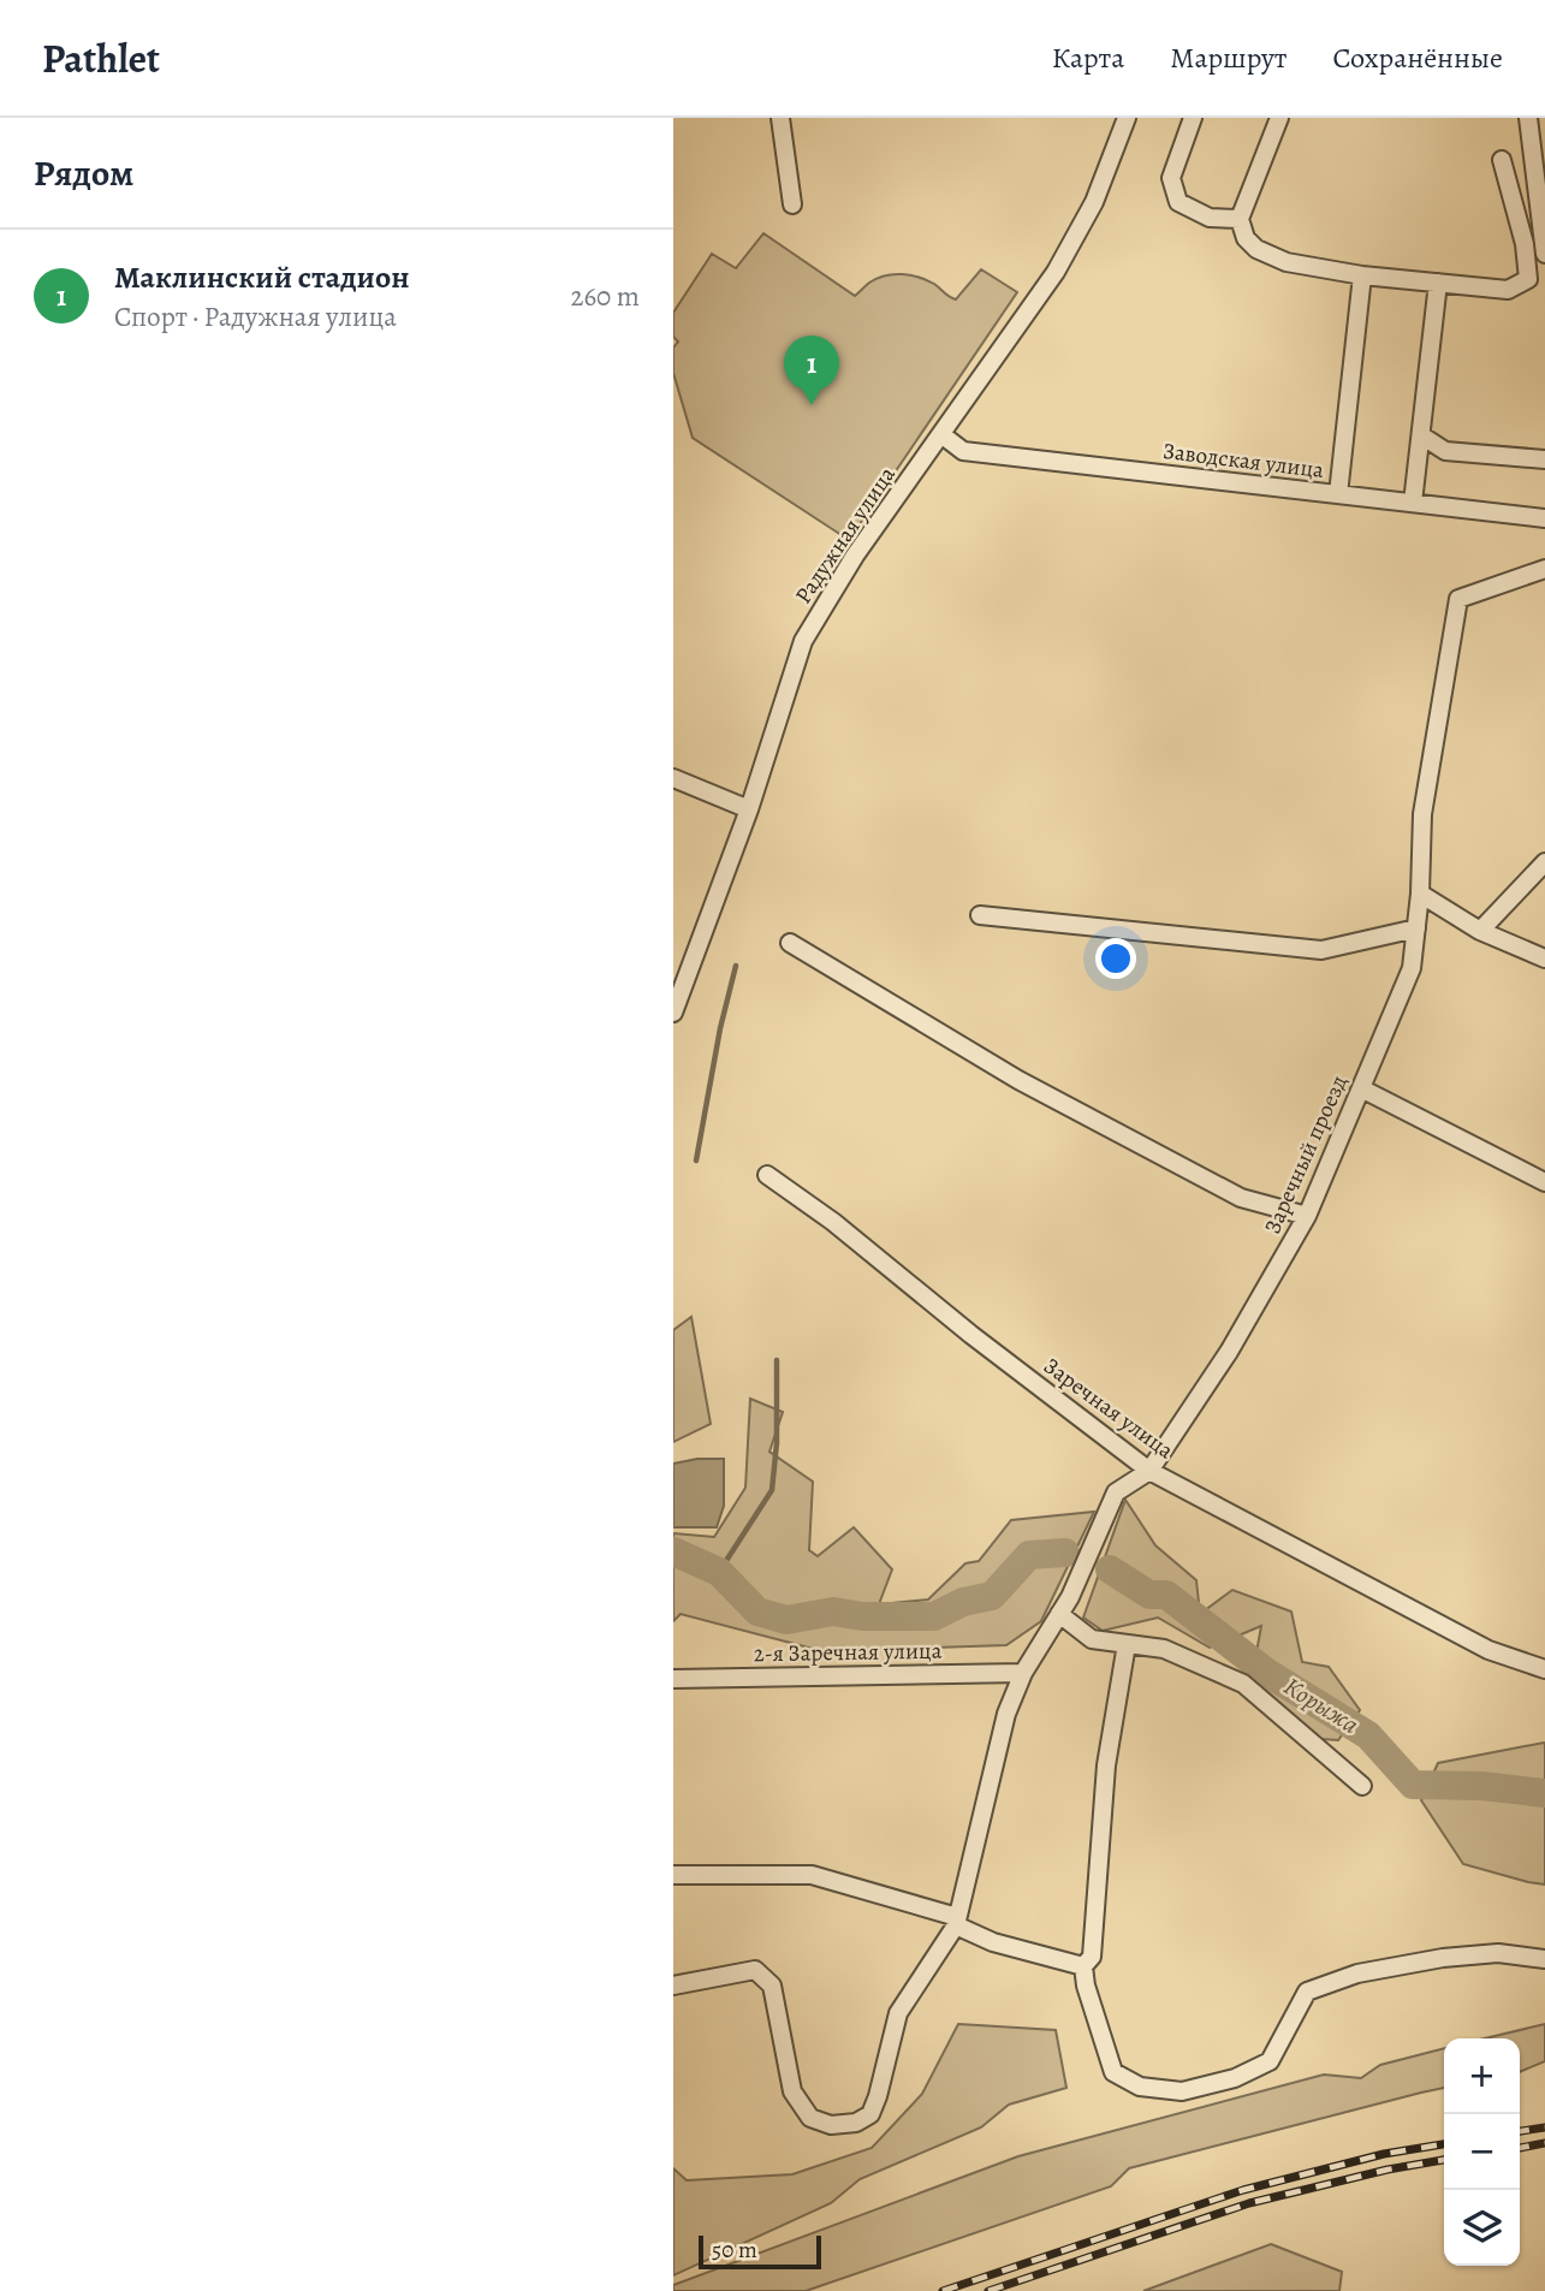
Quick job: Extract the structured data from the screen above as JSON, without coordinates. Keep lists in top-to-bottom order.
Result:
{
  "streets": {
    "street": [
      "Заводская улица",
      "Радужная улица",
      "Заречный проезд",
      "Заречная улица",
      "2-я Заречная улица"
    ]
  },
  "crossings": [
    ["Заводская улица", "Радужная улица"],
    ["Заречный проезд", "Заречная улица"]
  ],
  "water": ["Корыжа"],
  "scale_bar": "50 m",
  "page": {
    "header": "Pathlet",
    "nav": ["Карта", "Маршрут", "Сохранённые"],
    "heading": "Рядом",
    "list": [
      {
        "mark": "1",
        "name": "Маклинский стадион",
        "note": "Спорт · Радужная улица",
        "value": "260 m"
      }
    ],
    "pins": "1",
    "map_buttons": ["+", "−"],
    "scale": "50 m"
  }
}
